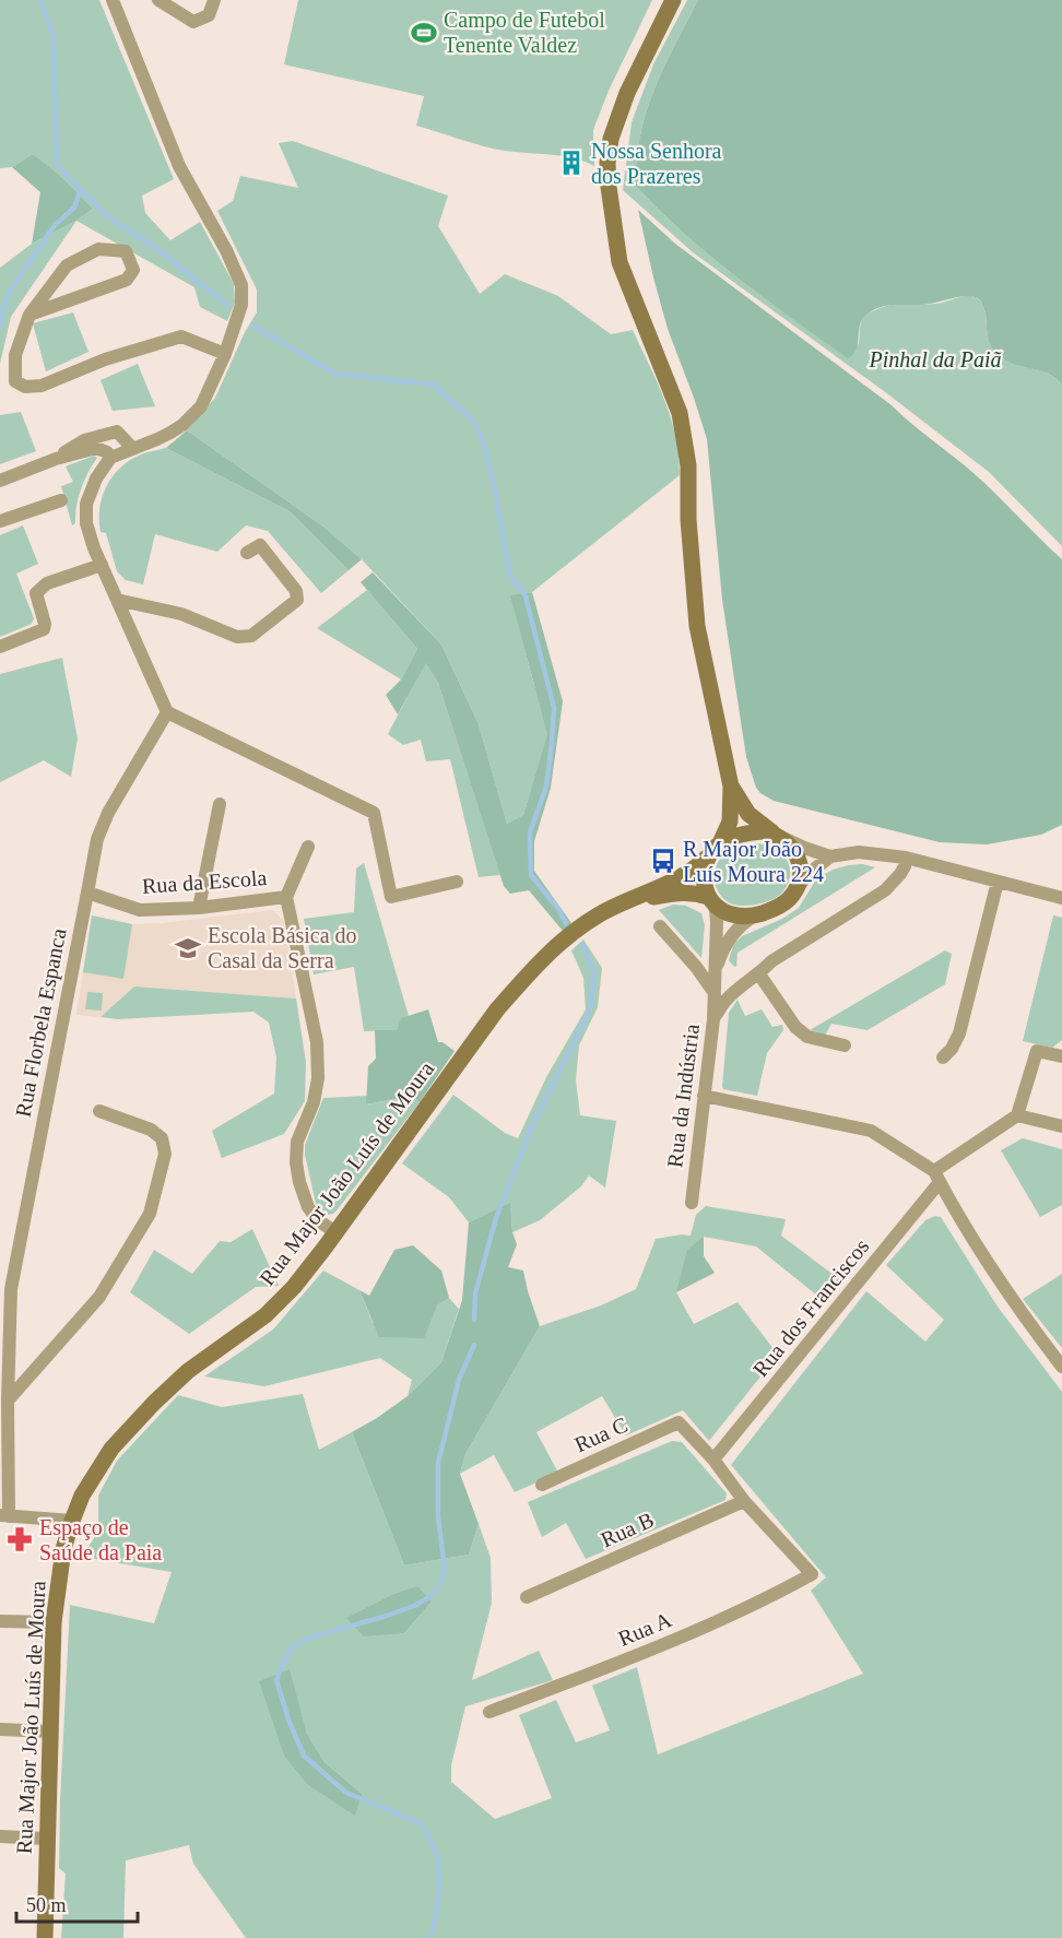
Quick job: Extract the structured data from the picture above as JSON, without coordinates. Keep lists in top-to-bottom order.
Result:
{
  "streets": {
    "street": [
      "Rua da Escola",
      "Rua Florbela Espanca",
      "Rua da Indústria",
      "Rua Major João Luís de Moura",
      "Rua dos Franciscos",
      "Rua C",
      "Rua B",
      "Rua A"
    ]
  },
  "crossings": [
    ["Rua da Escola", "Rua Florbela Espanca"],
    ["Rua da Indústria", "Rua Major João Luís de Moura"],
    ["Rua dos Franciscos", "Rua C"],
    ["Rua B", "Rua A"]
  ],
  "parks": ["Pinhal da Paiã"],
  "places": {
    "sports": ["Campo de Futebol Tenente Valdez"],
    "building": ["Nossa Senhora dos Prazeres"],
    "bus stop": ["R Major João Luís Moura 224"],
    "school or university": ["Escola Básica do Casal da Serra"],
    "pharmacy": ["Espaço de Saúde da Paia"]
  },
  "scale_bar": "50 m"
}
